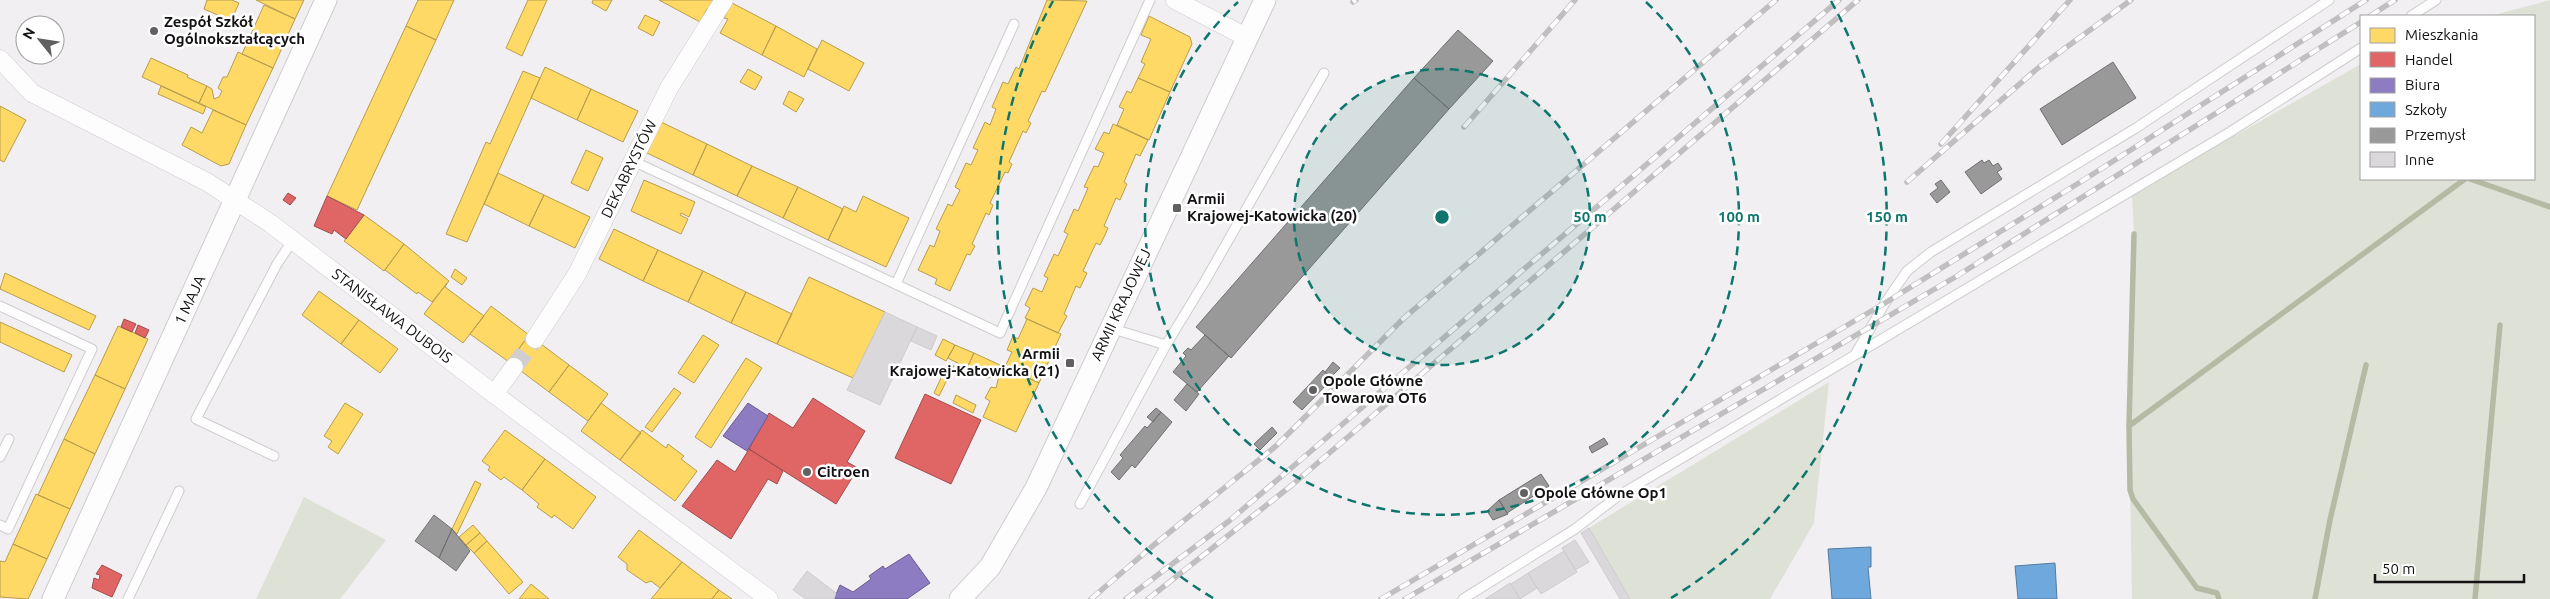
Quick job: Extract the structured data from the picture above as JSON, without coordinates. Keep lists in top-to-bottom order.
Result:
{
  "streets": {
    "street": [
      "DEKABRYSTÓW",
      "1 MAJA",
      "ARMII KRAJOWEJ",
      "STANISŁAWA DUBOIS"
    ]
  },
  "crossings": [
    ["1 MAJA", "STANISŁAWA DUBOIS"]
  ],
  "places": {
    "other": [
      "Zespół Szkół Ogólnokształcących",
      "Opole Główne Towarowa OT6",
      "Citroen",
      "Opole Główne Op1"
    ],
    "transit": ["Armii Krajowej-Katowicka (20)", "Armii Krajowej-Katowicka (21)"]
  },
  "legend": [
    "Mieszkania",
    "Handel",
    "Biura",
    "Szkoły",
    "Przemysł",
    "Inne"
  ],
  "scale_bar": "50 m",
  "north": "top left",
  "rings": ["50 m", "100 m", "150 m"]
}
